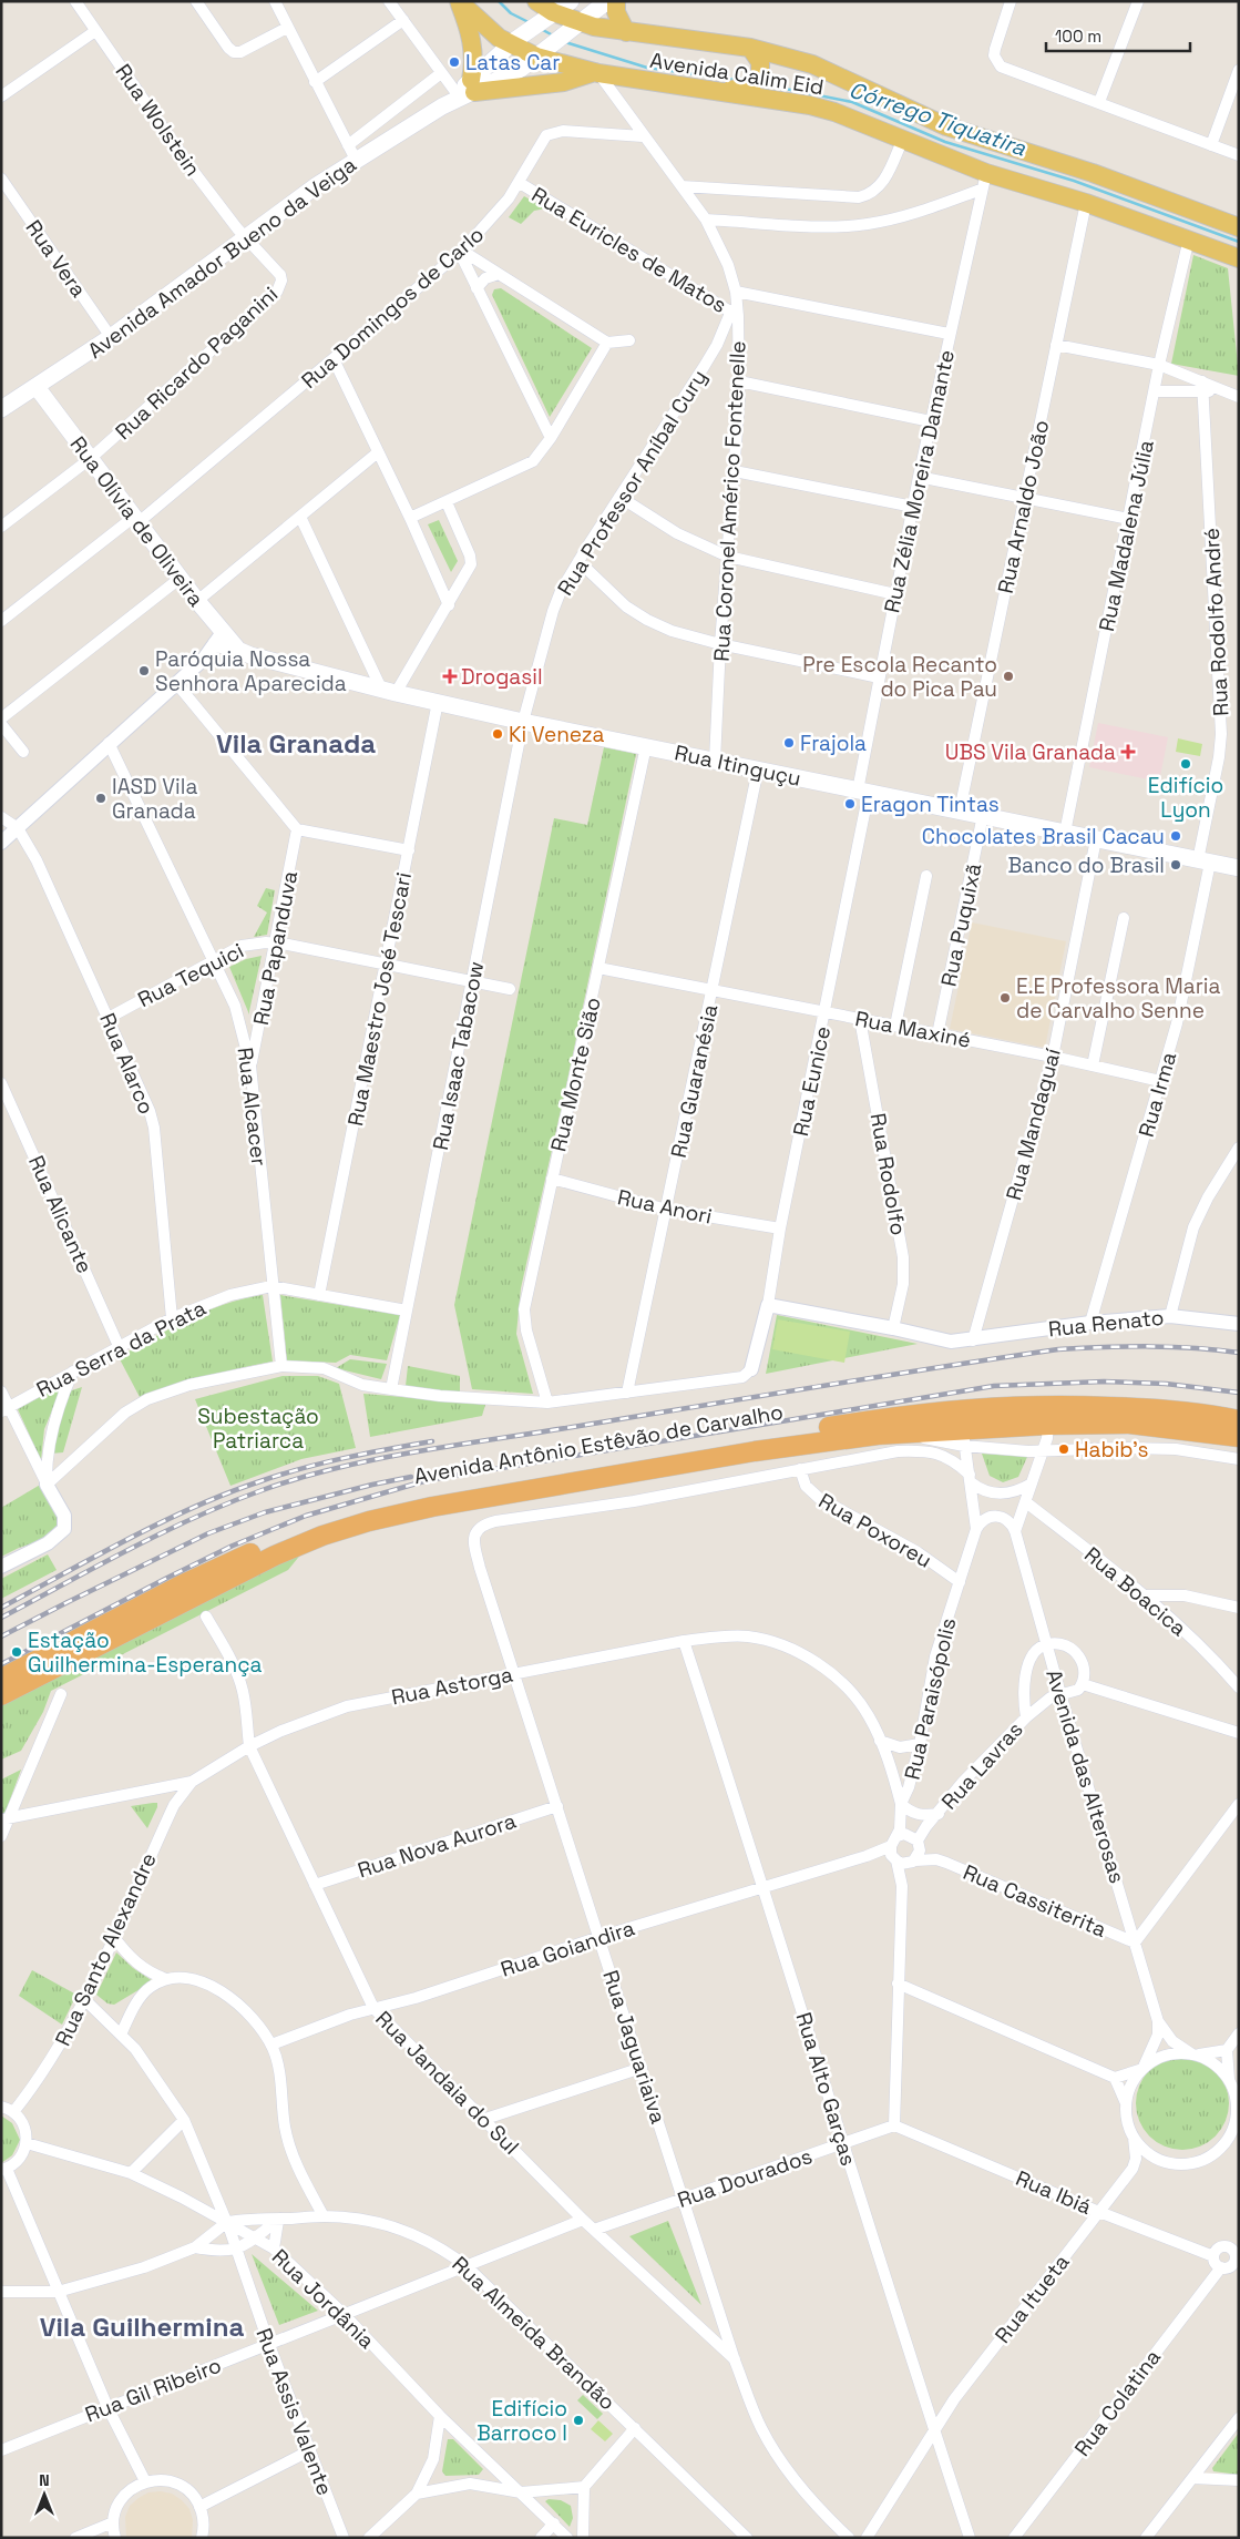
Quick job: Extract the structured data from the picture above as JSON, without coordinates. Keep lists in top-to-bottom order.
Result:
{
  "streets": {
    "highway": ["Avenida Antônio Estêvão de Carvalho"],
    "main road": [
      "Avenida Calim Eid",
      "Avenida Amador Bueno da Veiga",
      "Rua Olívia de Oliveira",
      "Rua Itinguçu"
    ],
    "street": [
      "Rua Wolstein",
      "Rua Euricles de Matos",
      "Rua Vera",
      "Rua Domingos de Carlo",
      "Rua Ricardo Paganini",
      "Rua Zélia Moreira Damante",
      "Rua Professor Aníbal Cury",
      "Rua Coronel Américo Fontenelle",
      "Rua Arnaldo João",
      "Rua Madalena Júlia",
      "Rua Rodolfo André",
      "Rua Puquixã",
      "Rua Papanduva",
      "Rua Tequici",
      "Rua Maestro José Tescari",
      "Rua Maxiné",
      "Rua Isaac Tabacow",
      "Rua Alarco",
      "Rua Monte Sião",
      "Rua Guaranésia",
      "Rua Eunice",
      "Rua Irma",
      "Rua Alcacer",
      "Rua Mandaguaí",
      "Rua Rodolfo",
      "Rua Anori",
      "Rua Alicante",
      "Rua Renato",
      "Rua Serra da Prata",
      "Rua Poxoreu",
      "Rua Boacica",
      "Rua Astorga",
      "Rua Paraisópolis",
      "Rua Lavras",
      "Avenida das Alterosas",
      "Rua Nova Aurora",
      "Rua Cassiterita",
      "Rua Goiandira",
      "Rua Santo Alexandre",
      "Rua Jaguariaiva",
      "Rua Jandaia do Sul",
      "Rua Alto Garças",
      "Rua Dourados",
      "Rua Ibiá",
      "Rua Jordânia",
      "Rua Itueta",
      "Rua Almeida Brandão",
      "Rua Gil Ribeiro",
      "Rua Colatina",
      "Rua Assis Valente"
    ]
  },
  "crossings": [
    ["Avenida Calim Eid", "Avenida Amador Bueno da Veiga"],
    ["Avenida Calim Eid", "Rua Zélia Moreira Damante"],
    ["Avenida Calim Eid", "Rua Coronel Américo Fontenelle"],
    ["Avenida Calim Eid", "Rua Arnaldo João"],
    ["Avenida Calim Eid", "Rua Madalena Júlia"],
    ["Rua Wolstein", "Avenida Amador Bueno da Veiga"],
    ["Rua Wolstein", "Rua Ricardo Paganini"],
    ["Rua Euricles de Matos", "Rua Domingos de Carlo"],
    ["Rua Euricles de Matos", "Rua Professor Aníbal Cury"],
    ["Rua Euricles de Matos", "Rua Coronel Américo Fontenelle"],
    ["Avenida Amador Bueno da Veiga", "Rua Vera"],
    ["Avenida Amador Bueno da Veiga", "Rua Ricardo Paganini"],
    ["Avenida Amador Bueno da Veiga", "Rua Olívia de Oliveira"],
    ["Rua Domingos de Carlo", "Rua Coronel Américo Fontenelle"],
    ["Rua Domingos de Carlo", "Rua Olívia de Oliveira"],
    ["Rua Ricardo Paganini", "Rua Olívia de Oliveira"],
    ["Rua Zélia Moreira Damante", "Rua Itinguçu"],
    ["Rua Zélia Moreira Damante", "Rua Eunice"],
    ["Rua Professor Aníbal Cury", "Rua Coronel Américo Fontenelle"],
    ["Rua Professor Aníbal Cury", "Rua Itinguçu"],
    ["Rua Professor Aníbal Cury", "Rua Isaac Tabacow"],
    ["Rua Coronel Américo Fontenelle", "Rua Itinguçu"],
    ["Rua Arnaldo João", "Rua Itinguçu"],
    ["Rua Olívia de Oliveira", "Rua Itinguçu"],
    ["Rua Madalena Júlia", "Rua Itinguçu"],
    ["Rua Rodolfo André", "Rua Itinguçu"],
    ["Rua Rodolfo André", "Rua Irma"],
    ["Rua Itinguçu", "Rua Puquixã"],
    ["Rua Itinguçu", "Rua Maestro José Tescari"],
    ["Rua Itinguçu", "Rua Isaac Tabacow"],
    ["Rua Itinguçu", "Rua Monte Sião"],
    ["Rua Itinguçu", "Rua Guaranésia"],
    ["Rua Itinguçu", "Rua Eunice"],
    ["Rua Itinguçu", "Rua Irma"],
    ["Rua Itinguçu", "Rua Mandaguaí"],
    ["Rua Puquixã", "Rua Maxiné"],
    ["Rua Papanduva", "Rua Tequici"],
    ["Rua Papanduva", "Rua Alcacer"],
    ["Rua Tequici", "Rua Maestro José Tescari"],
    ["Rua Tequici", "Rua Isaac Tabacow"],
    ["Rua Tequici", "Rua Alarco"],
    ["Rua Tequici", "Rua Alcacer"],
    ["Rua Maestro José Tescari", "Rua Serra da Prata"],
    ["Rua Maxiné", "Rua Monte Sião"],
    ["Rua Maxiné", "Rua Guaranésia"],
    ["Rua Maxiné", "Rua Eunice"],
    ["Rua Maxiné", "Rua Irma"],
    ["Rua Maxiné", "Rua Mandaguaí"],
    ["Rua Maxiné", "Rua Rodolfo"],
    ["Rua Isaac Tabacow", "Rua Serra da Prata"],
    ["Rua Alarco", "Rua Serra da Prata"],
    ["Rua Monte Sião", "Rua Anori"],
    ["Rua Guaranésia", "Rua Anori"],
    ["Rua Eunice", "Rua Anori"],
    ["Rua Eunice", "Rua Renato"],
    ["Rua Irma", "Rua Renato"],
    ["Rua Alcacer", "Rua Serra da Prata"],
    ["Rua Mandaguaí", "Rua Renato"],
    ["Rua Rodolfo", "Rua Renato"],
    ["Rua Alicante", "Rua Serra da Prata"],
    ["Rua Poxoreu", "Rua Paraisópolis"],
    ["Rua Poxoreu", "Rua Jaguariaiva"],
    ["Rua Astorga", "Rua Paraisópolis"],
    ["Rua Astorga", "Rua Lavras"],
    ["Rua Astorga", "Rua Santo Alexandre"],
    ["Rua Astorga", "Rua Jaguariaiva"],
    ["Rua Astorga", "Rua Jandaia do Sul"],
    ["Rua Astorga", "Rua Alto Garças"],
    ["Rua Paraisópolis", "Rua Lavras"],
    ["Rua Paraisópolis", "Rua Cassiterita"],
    ["Rua Paraisópolis", "Rua Goiandira"],
    ["Rua Lavras", "Avenida das Alterosas"],
    ["Rua Lavras", "Rua Cassiterita"],
    ["Rua Lavras", "Rua Goiandira"],
    ["Avenida das Alterosas", "Rua Cassiterita"],
    ["Rua Nova Aurora", "Rua Jaguariaiva"],
    ["Rua Nova Aurora", "Rua Jandaia do Sul"],
    ["Rua Cassiterita", "Rua Goiandira"],
    ["Rua Goiandira", "Rua Jaguariaiva"],
    ["Rua Goiandira", "Rua Jandaia do Sul"],
    ["Rua Goiandira", "Rua Alto Garças"],
    ["Rua Santo Alexandre", "Rua Assis Valente"],
    ["Rua Jaguariaiva", "Rua Jandaia do Sul"],
    ["Rua Jaguariaiva", "Rua Dourados"],
    ["Rua Jandaia do Sul", "Rua Dourados"],
    ["Rua Jandaia do Sul", "Rua Gil Ribeiro"],
    ["Rua Alto Garças", "Rua Dourados"],
    ["Rua Alto Garças", "Rua Itueta"],
    ["Rua Dourados", "Rua Ibiá"],
    ["Rua Ibiá", "Rua Itueta"],
    ["Rua Ibiá", "Rua Colatina"],
    ["Rua Jordânia", "Rua Almeida Brandão"],
    ["Rua Jordânia", "Rua Gil Ribeiro"],
    ["Rua Jordânia", "Rua Assis Valente"],
    ["Rua Almeida Brandão", "Rua Gil Ribeiro"],
    ["Rua Almeida Brandão", "Rua Assis Valente"],
    ["Rua Gil Ribeiro", "Rua Assis Valente"]
  ],
  "districts": ["Vila Granada", "Vila Guilhermina"],
  "water": ["Córrego Tiquatira"],
  "parks": ["Subestação Patriarca"],
  "places": {
    "other": [
      "Latas Car",
      "Paróquia Nossa Senhora Aparecida",
      "Pre Escola Recanto do Pica Pau",
      "Ki Veneza",
      "Frajola",
      "Edifício Lyon",
      "IASD Vila Granada",
      "Eragon Tintas",
      "Chocolates Brasil Cacau",
      "Banco do Brasil",
      "E.E Professora Maria de Carvalho Senne",
      "Habib's",
      "Estação Guilhermina-Esperança",
      "Edifício Barroco I"
    ],
    "health": ["Drogasil", "UBS Vila Granada"]
  },
  "scale_bar": "100 m",
  "north": "top"
}
